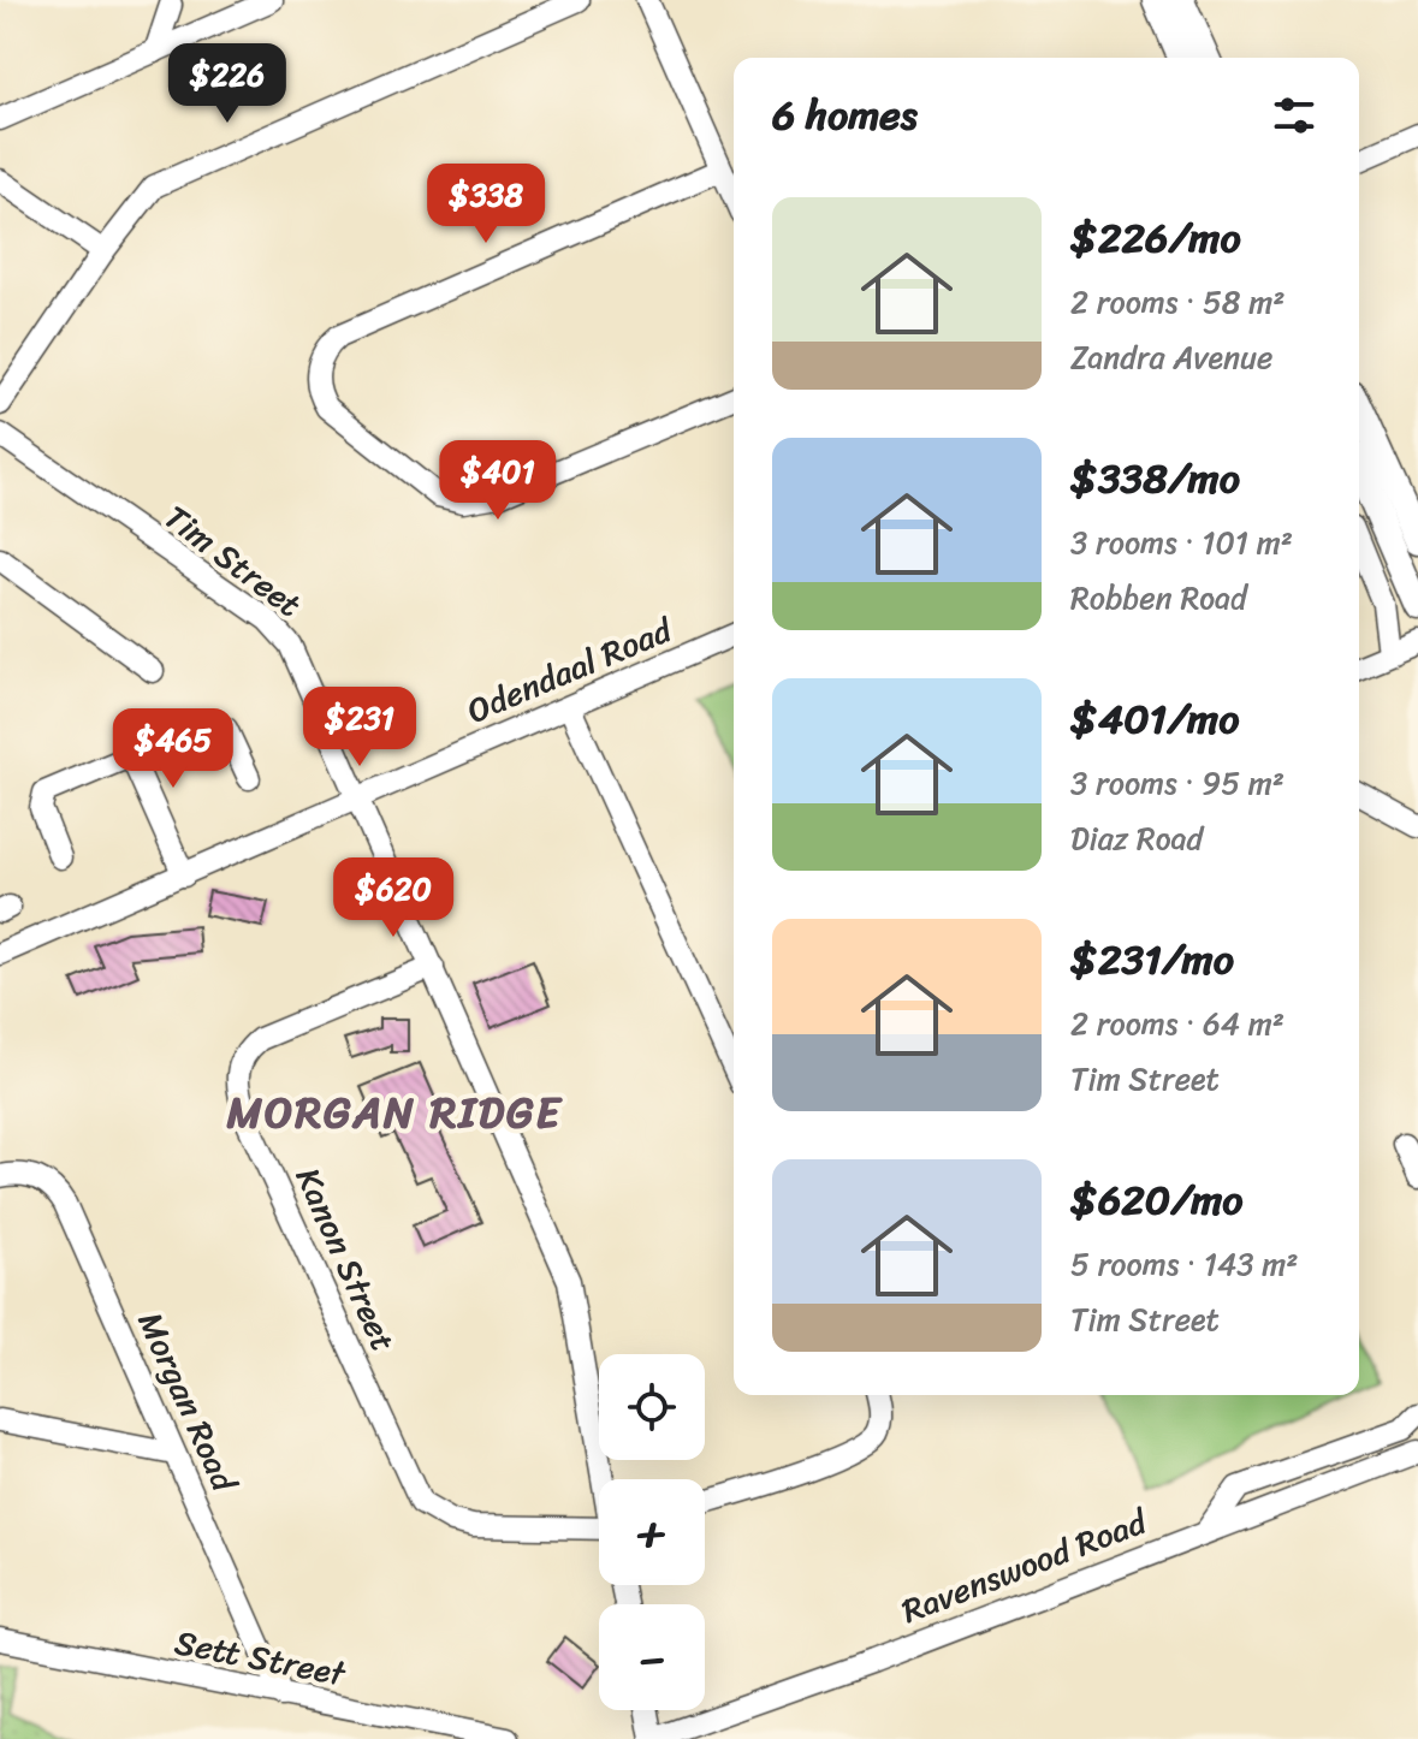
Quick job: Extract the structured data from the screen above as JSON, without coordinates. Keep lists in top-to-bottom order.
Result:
{
  "streets": {
    "street": [
      "Tim Street",
      "Odendaal Road",
      "Kanon Street",
      "Morgan Road",
      "Ravenswood Road",
      "Sett Street"
    ]
  },
  "crossings": [
    ["Tim Street", "Odendaal Road"],
    ["Tim Street", "Kanon Street"],
    ["Morgan Road", "Sett Street"]
  ],
  "districts": ["MORGAN RIDGE"],
  "page": {
    "price": [
      "$226",
      "$338",
      "$401",
      "$231",
      "$465",
      "$620"
    ],
    "heading": "6 homes",
    "list": [
      {
        "name": "$226/mo",
        "note": "2 rooms · 58 m² · Zandra Avenue"
      },
      {
        "name": "$338/mo",
        "note": "3 rooms · 101 m² · Robben Road"
      },
      {
        "name": "$401/mo",
        "note": "3 rooms · 95 m² · Diaz Road"
      },
      {
        "name": "$231/mo",
        "note": "2 rooms · 64 m² · Tim Street"
      },
      {
        "name": "$620/mo",
        "note": "5 rooms · 143 m² · Tim Street"
      }
    ],
    "map_buttons": ["+", "−"]
  }
}
